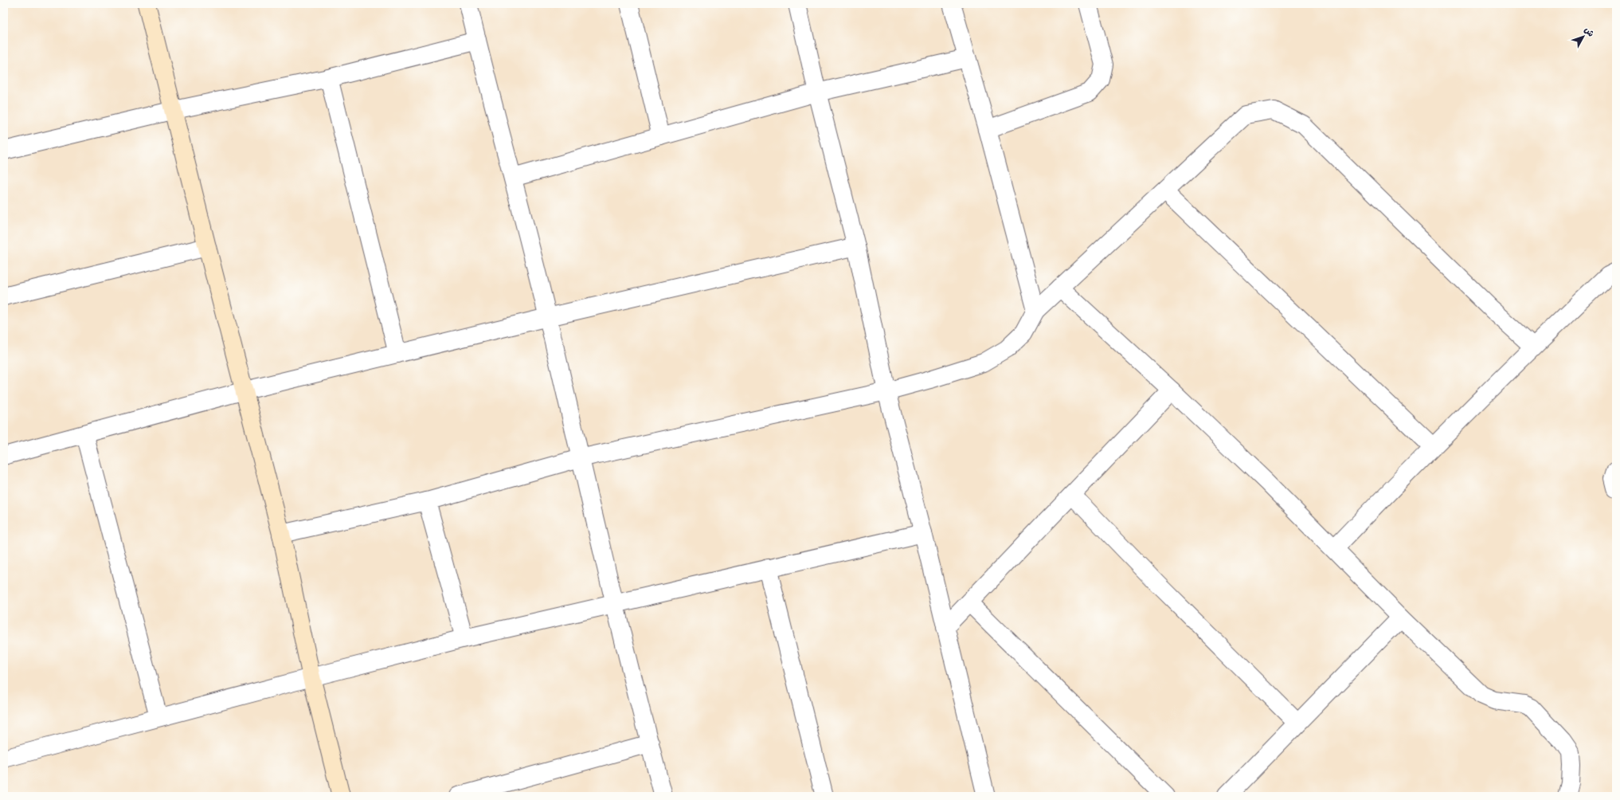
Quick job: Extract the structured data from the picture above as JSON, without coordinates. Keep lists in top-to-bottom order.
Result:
{
  "north": "top right"
}
